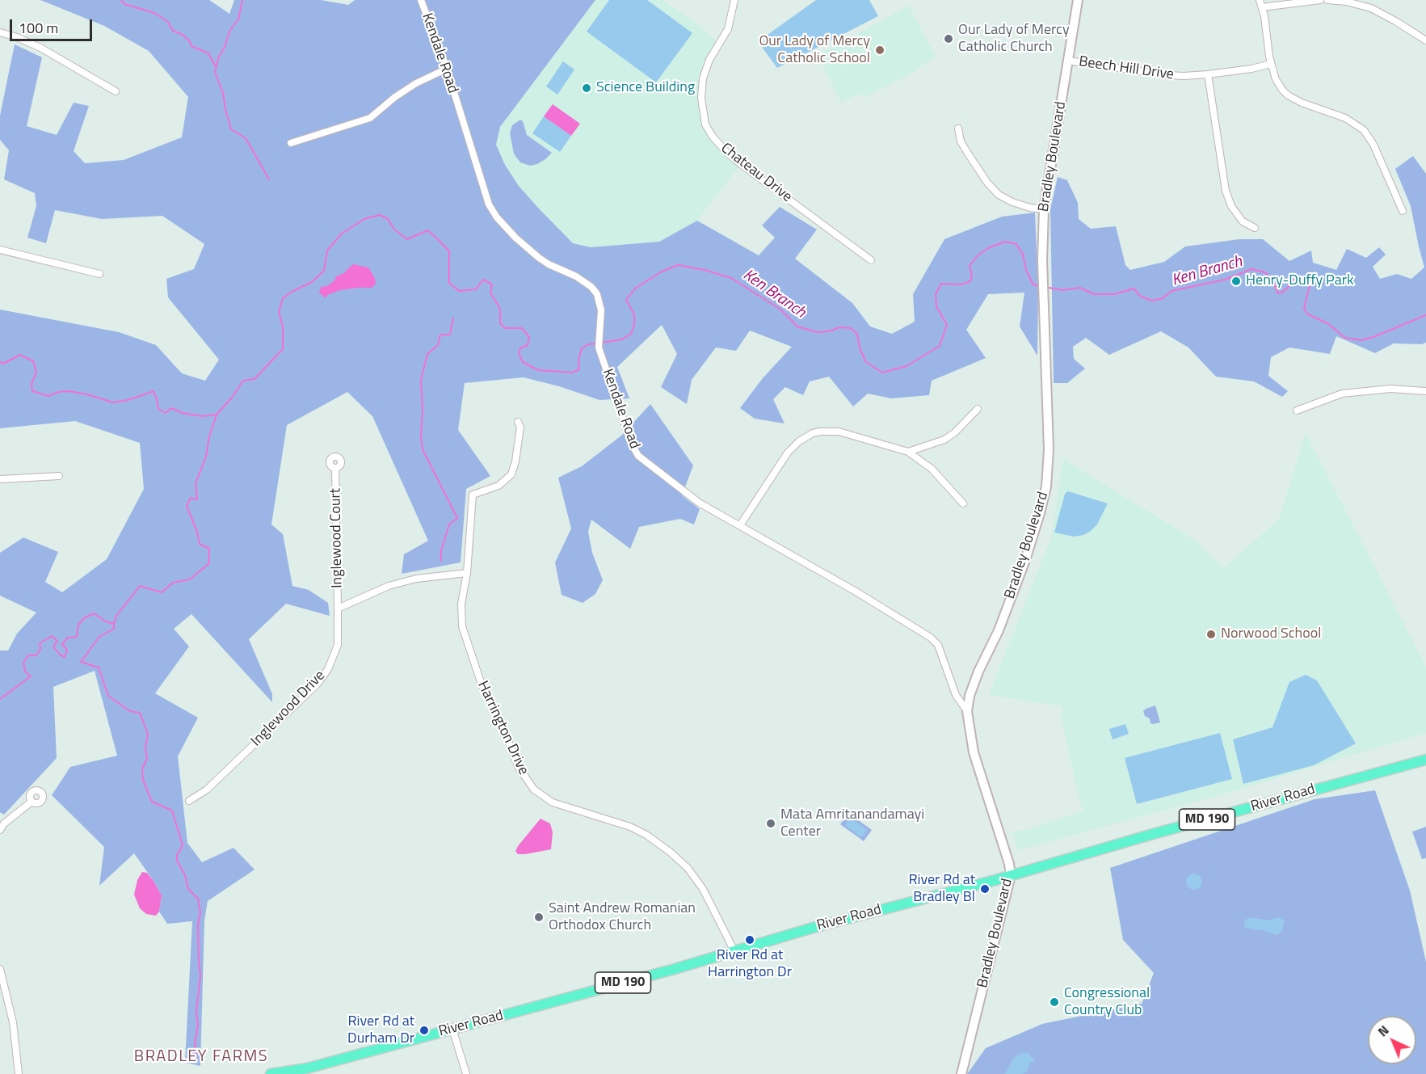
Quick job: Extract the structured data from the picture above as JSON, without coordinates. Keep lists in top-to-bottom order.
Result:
{
  "streets": {
    "main road": ["Bradley Boulevard", "River Road", "MD 190"],
    "street": [
      "Kendale Road",
      "Beech Hill Drive",
      "Chateau Drive",
      "Inglewood Court",
      "Inglewood Drive",
      "Harrington Drive"
    ]
  },
  "crossings": [
    ["Kendale Road", "Bradley Boulevard"],
    ["Beech Hill Drive", "Bradley Boulevard"],
    ["Bradley Boulevard", "River Road"],
    ["Inglewood Court", "Inglewood Drive"],
    ["Harrington Drive", "River Road"]
  ],
  "districts": ["BRADLEY FARMS"],
  "water": ["Ken Branch"],
  "places": [
    "Our Lady of Mercy Catholic Church",
    "Our Lady of Mercy Catholic School",
    "Science Building",
    "Henry-Duffy Park",
    "Norwood School",
    "Mata Amritanandamayi Center",
    "River Rd at Bradley Bl",
    "Saint Andrew Romanian Orthodox Church",
    "River Rd at Harrington Dr",
    "Congressional Country Club",
    "River Rd at Durham Dr"
  ],
  "scale_bar": "100 m",
  "north": "top left"
}
